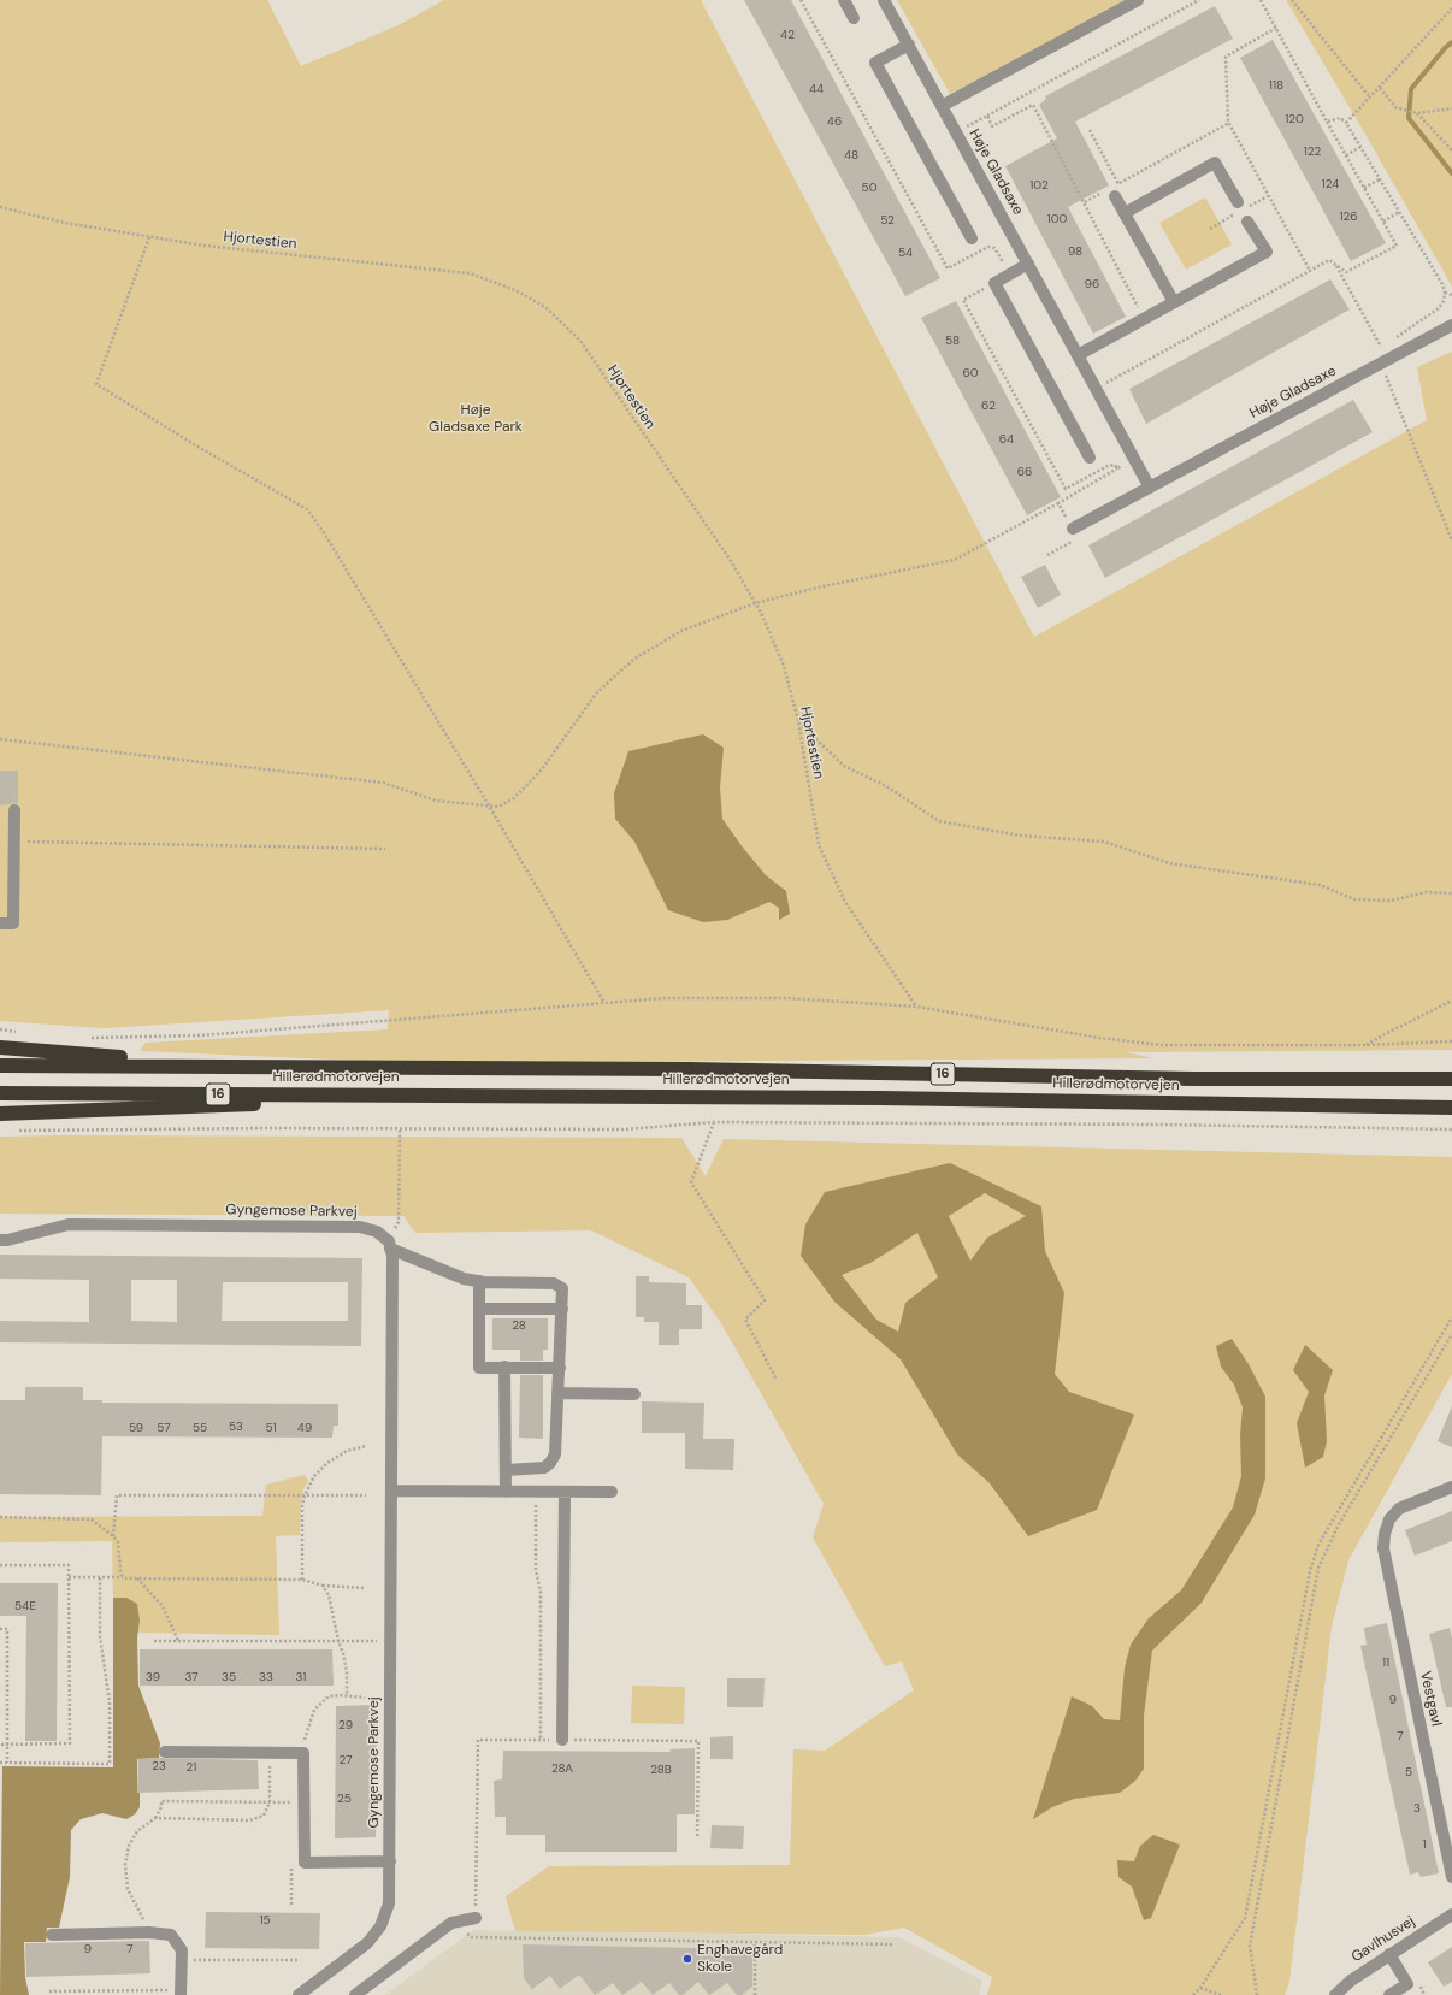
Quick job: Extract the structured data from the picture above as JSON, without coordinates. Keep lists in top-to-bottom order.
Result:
{
  "streets": {
    "highway": ["16", "Hillerødmotorvejen"],
    "street": [
      "Høje Gladsaxe",
      "Gyngemose Parkvej",
      "Vestgavl",
      "Gavlhusvej"
    ],
    "path": ["Hjortestien"]
  },
  "parks": ["Høje Gladsaxe Park"],
  "places": ["Enghavegård Skole"],
  "house_numbers": [
    "42",
    "118",
    "44",
    "120",
    "46",
    "122",
    "48",
    "124",
    "102",
    "50",
    "126",
    "100",
    "52",
    "98",
    "54",
    "96",
    "58",
    "60",
    "62",
    "64",
    "66",
    "28",
    "53",
    "59",
    "57",
    "55",
    "51",
    "49",
    "54E",
    "11",
    "39",
    "37",
    "35",
    "33",
    "31",
    "9",
    "29",
    "7",
    "27",
    "23",
    "21",
    "28A",
    "28B",
    "5",
    "25",
    "3",
    "1",
    "15",
    "9",
    "7"
  ]
}
